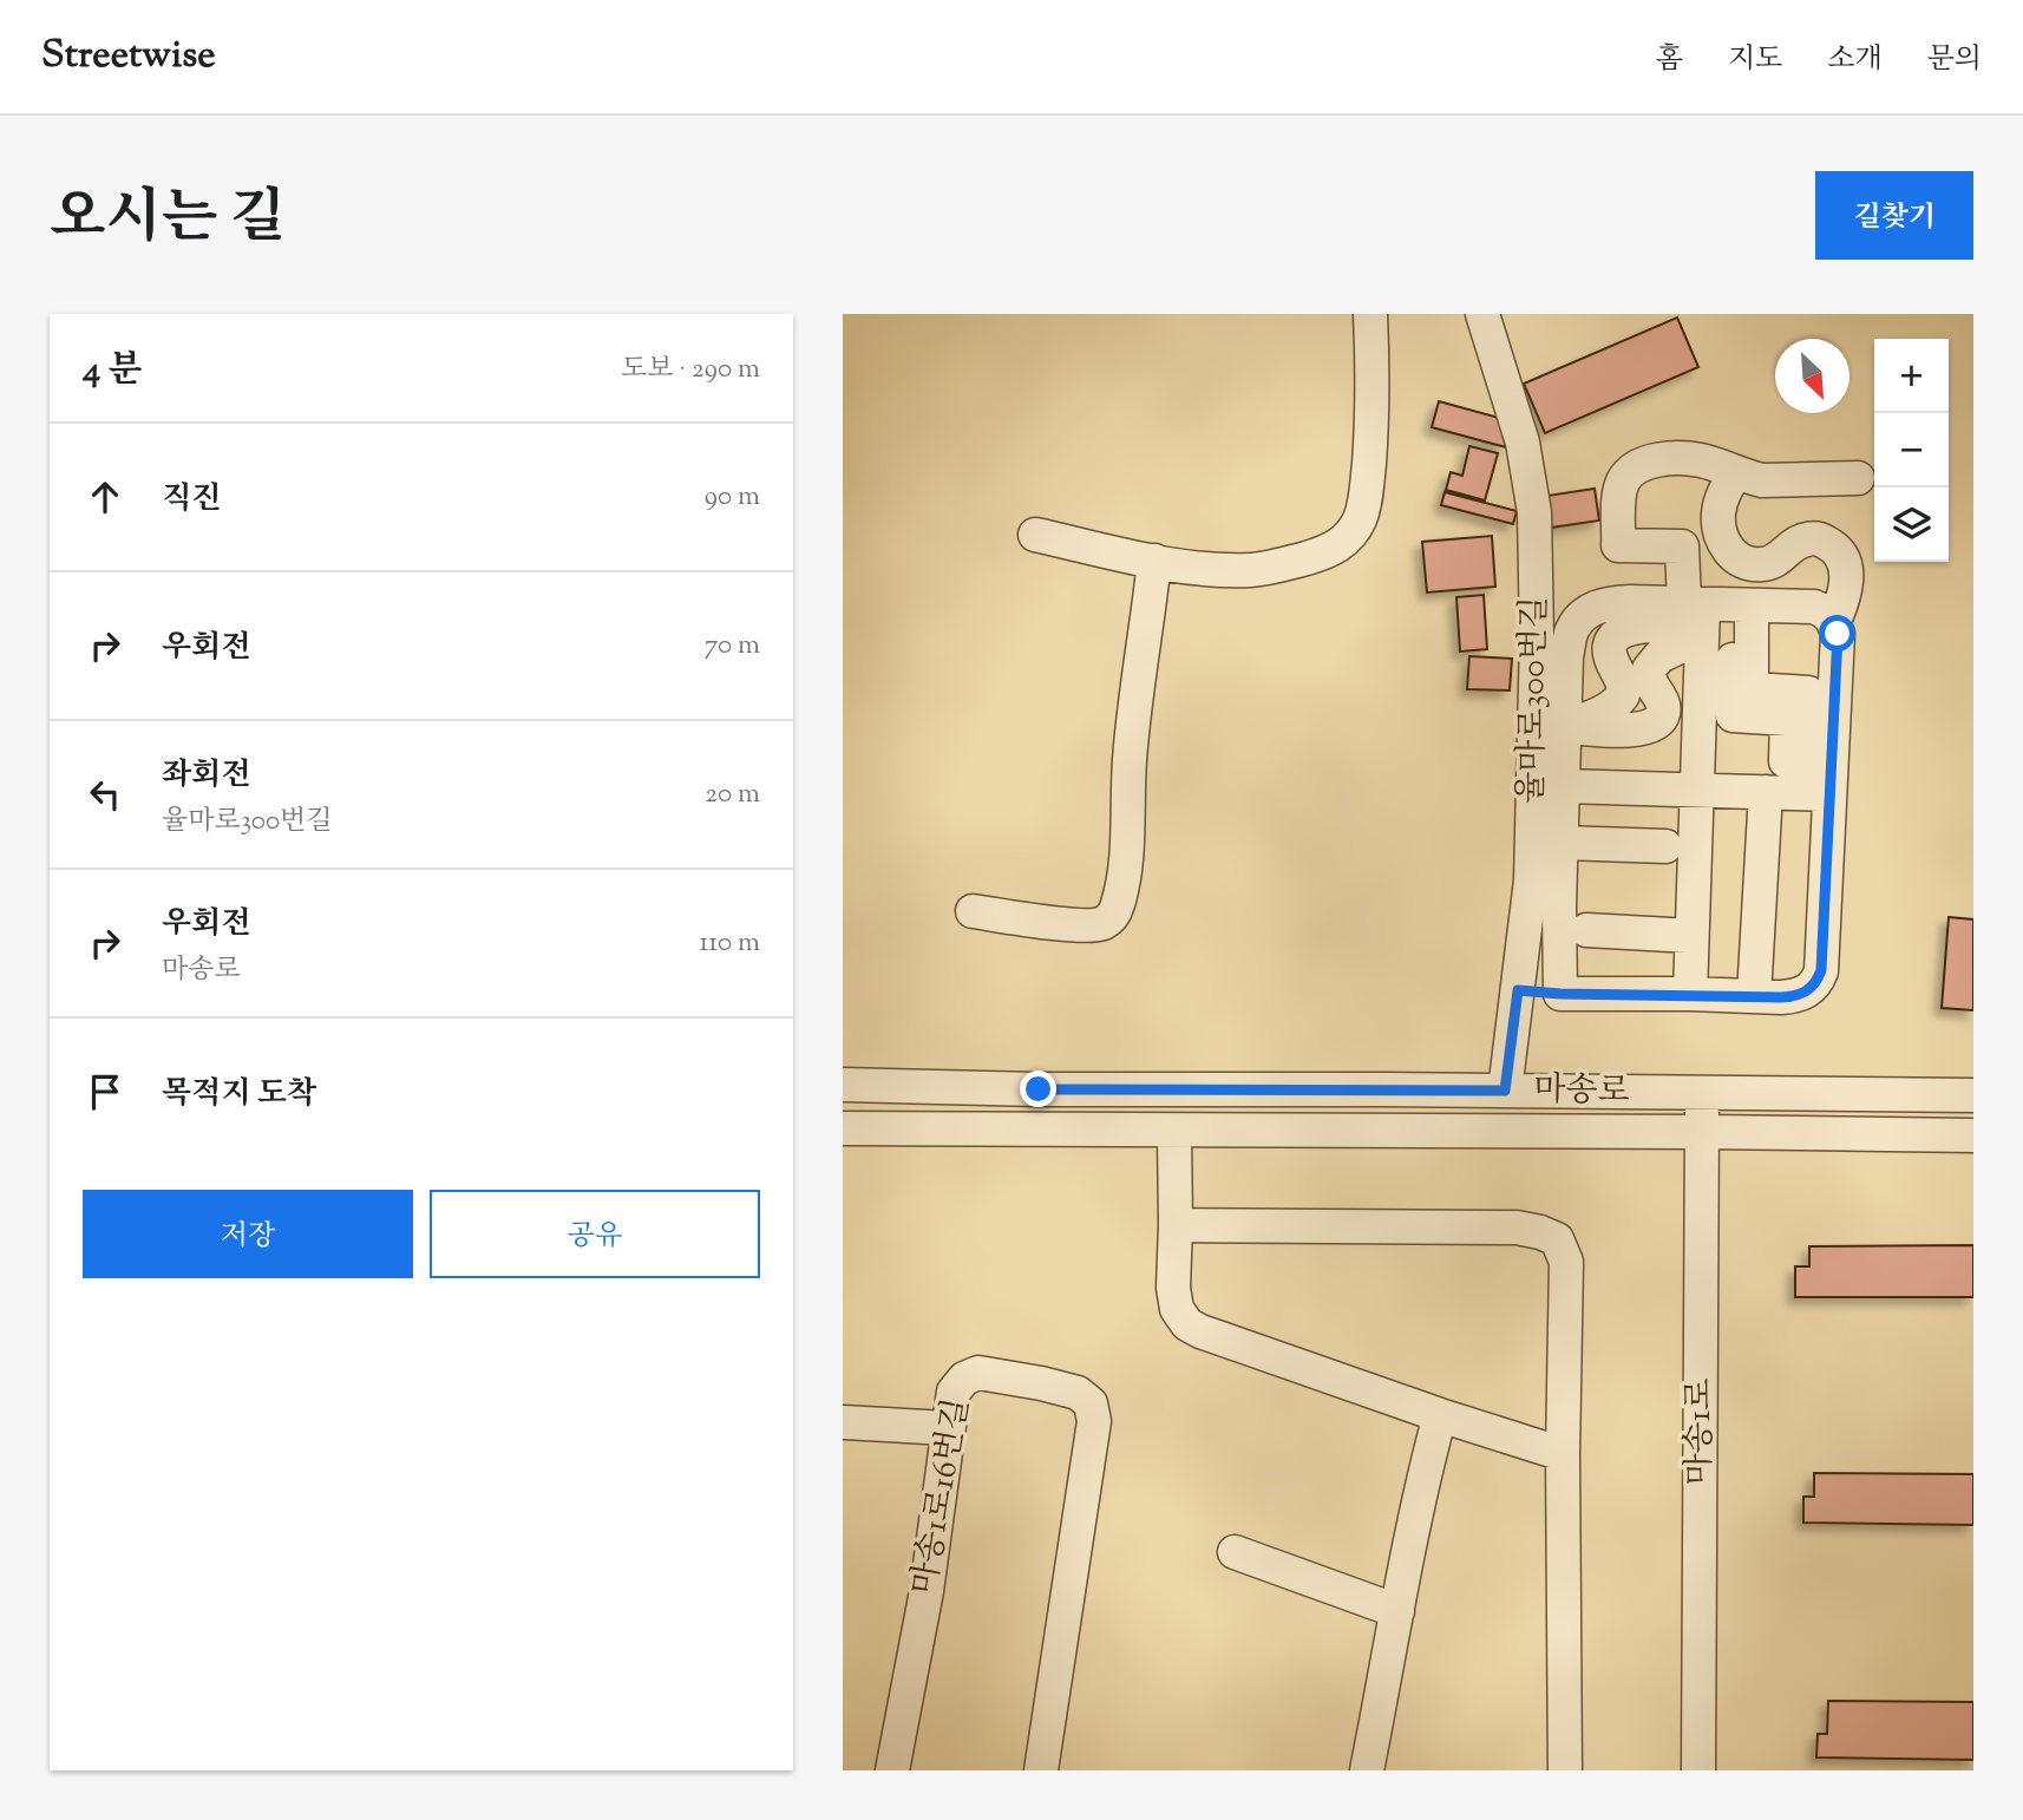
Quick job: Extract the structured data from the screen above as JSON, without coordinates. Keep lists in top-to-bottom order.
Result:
{
  "streets": {
    "street": [
      "율마로300번길",
      "마송로",
      "마송1로",
      "마송1로16번길"
    ]
  },
  "crossings": [
    ["율마로300번길", "마송로"],
    ["마송로", "마송1로"]
  ],
  "north": "bottom right",
  "page": {
    "header": "Streetwise",
    "nav": [
      "홈",
      "지도",
      "소개",
      "문의"
    ],
    "title": "오시는 길",
    "buttons": [
      "길찾기",
      ["저장", "공유"]
    ],
    "heading": ["4 분", "도보 · 290 m"],
    "map_buttons": ["+", "−"],
    "list": [
      ["직진", "90 m"],
      ["우회전", "70 m"],
      ["좌회전", "율마로300번길", "20 m"],
      ["우회전", "마송로", "110 m"],
      "목적지 도착"
    ]
  }
}
